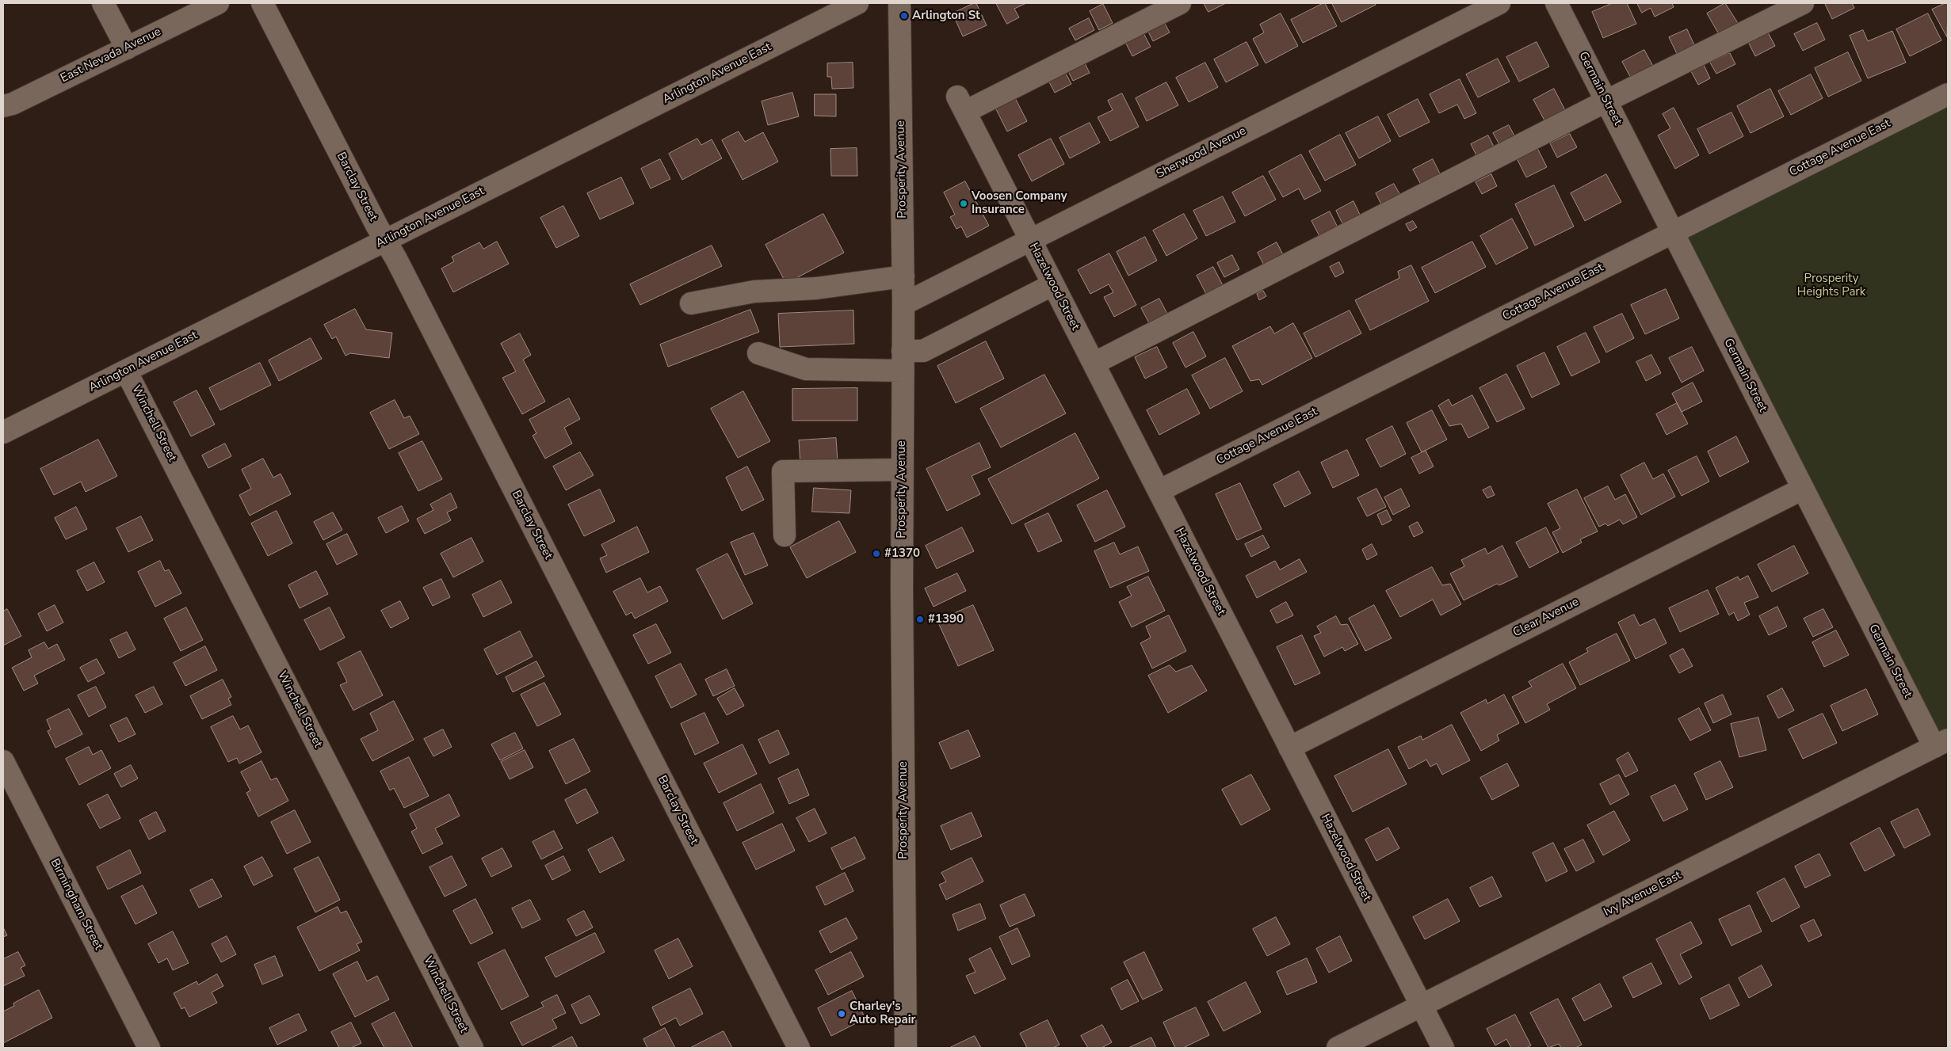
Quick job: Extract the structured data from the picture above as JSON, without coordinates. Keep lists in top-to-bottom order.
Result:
{
  "streets": {
    "street": [
      "East Nevada Avenue",
      "Arlington Avenue East",
      "Germain Street",
      "Cottage Avenue East",
      "Sherwood Avenue",
      "Prosperity Avenue",
      "Barclay Street",
      "Hazelwood Street",
      "Winchell Street",
      "Clear Avenue",
      "Ivy Avenue East",
      "Birmingham Street"
    ]
  },
  "crossings": [
    ["Arlington Avenue East", "Barclay Street"],
    ["Arlington Avenue East", "Winchell Street"],
    ["Germain Street", "Cottage Avenue East"],
    ["Germain Street", "Clear Avenue"],
    ["Germain Street", "Ivy Avenue East"],
    ["Cottage Avenue East", "Hazelwood Street"],
    ["Sherwood Avenue", "Prosperity Avenue"],
    ["Sherwood Avenue", "Hazelwood Street"],
    ["Hazelwood Street", "Clear Avenue"],
    ["Hazelwood Street", "Ivy Avenue East"]
  ],
  "parks": ["Prosperity Heights Park"],
  "places": [
    "Arlington St",
    "Voosen Company Insurance",
    "#1370",
    "#1390",
    "Charley's Auto Repair"
  ]
}
